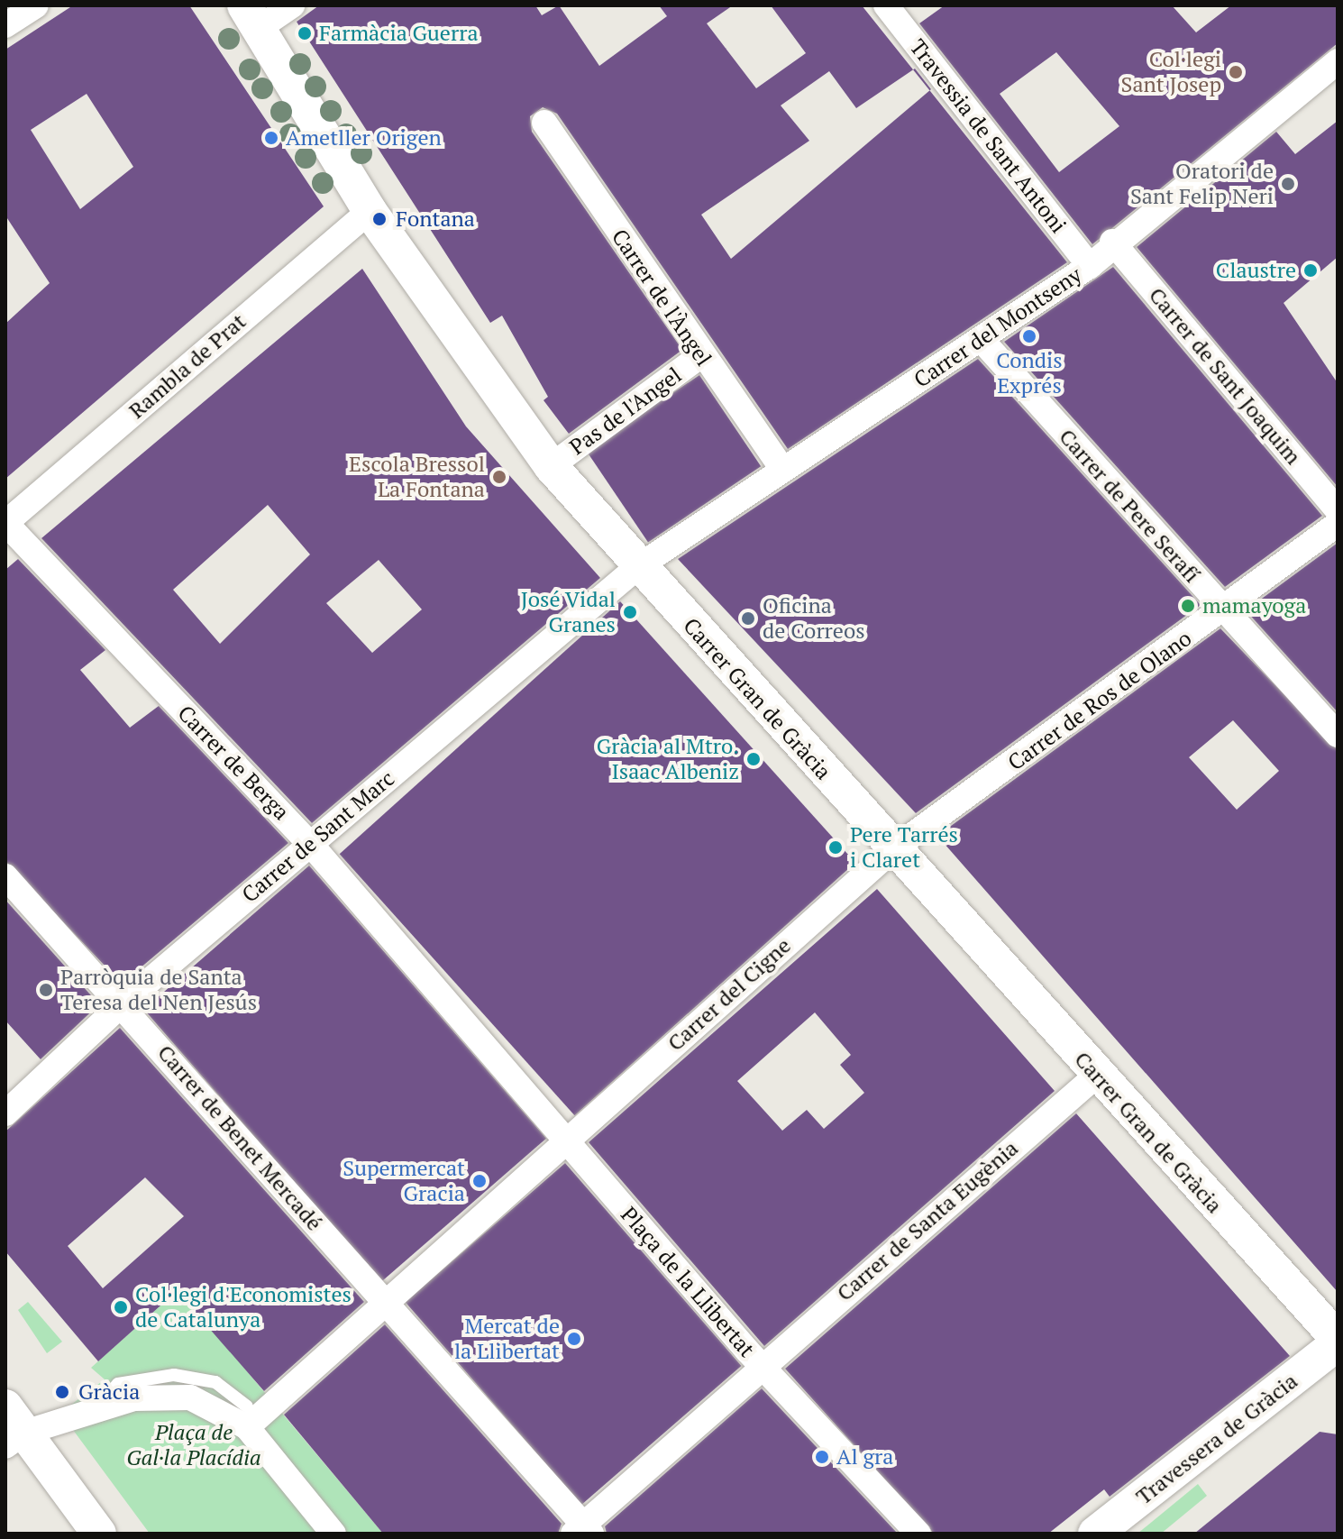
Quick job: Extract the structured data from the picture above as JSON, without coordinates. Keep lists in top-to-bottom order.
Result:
{
  "streets": {
    "street": [
      "Travessia de Sant Antoni",
      "Carrer de l'Àngel",
      "Carrer del Montseny",
      "Rambla de Prat",
      "Carrer de Sant Joaquim",
      "Pas de l'Angel",
      "Carrer de Pere Serafí",
      "Carrer Gran de Gràcia",
      "Carrer de Ros de Olano",
      "Carrer de Berga",
      "Carrer de Sant Marc",
      "Carrer del Cigne",
      "Carrer de Benet Mercadé",
      "Carrer de Santa Eugènia",
      "Plaça de la Llibertat",
      "Travessera de Gràcia"
    ]
  },
  "crossings": [
    ["Travessia de Sant Antoni", "Carrer del Montseny"],
    ["Carrer de l'Àngel", "Carrer del Montseny"],
    ["Carrer de l'Àngel", "Pas de l'Angel"],
    ["Carrer del Montseny", "Carrer de Sant Joaquim"],
    ["Carrer del Montseny", "Carrer de Pere Serafí"],
    ["Carrer del Montseny", "Carrer Gran de Gràcia"],
    ["Carrer del Montseny", "Carrer de Sant Marc"],
    ["Rambla de Prat", "Carrer Gran de Gràcia"],
    ["Rambla de Prat", "Carrer de Berga"],
    ["Pas de l'Angel", "Carrer Gran de Gràcia"],
    ["Carrer de Pere Serafí", "Carrer de Ros de Olano"],
    ["Carrer Gran de Gràcia", "Carrer de Ros de Olano"],
    ["Carrer Gran de Gràcia", "Carrer de Sant Marc"],
    ["Carrer Gran de Gràcia", "Carrer del Cigne"],
    ["Carrer Gran de Gràcia", "Carrer de Santa Eugènia"],
    ["Carrer Gran de Gràcia", "Travessera de Gràcia"],
    ["Carrer de Ros de Olano", "Carrer del Cigne"],
    ["Carrer de Berga", "Carrer de Sant Marc"],
    ["Carrer de Berga", "Carrer del Cigne"],
    ["Carrer de Berga", "Plaça de la Llibertat"],
    ["Carrer de Sant Marc", "Carrer de Benet Mercadé"],
    ["Carrer del Cigne", "Plaça de la Llibertat"],
    ["Carrer de Benet Mercadé", "Plaça de la Llibertat"],
    ["Carrer de Santa Eugènia", "Plaça de la Llibertat"]
  ],
  "parks": ["Plaça de Gal·la Placídia"],
  "places": [
    "Farmàcia Guerra",
    "Col·legi Sant Josep",
    "Ametller Origen",
    "Oratori de Sant Felip Neri",
    "Fontana",
    "Claustre",
    "Condis Exprés",
    "Escola Bressol La Fontana",
    "mamayoga",
    "José Vidal Granes",
    "Oficina de Correos",
    "Gràcia al Mtro. Isaac Albeniz",
    "Pere Tarrés i Claret",
    "Parròquia de Santa Teresa del Nen Jesús",
    "Supermercat Gracia",
    "Col·legi d'Economistes de Catalunya",
    "Mercat de la Llibertat",
    "Gràcia",
    "Al gra"
  ]
}
